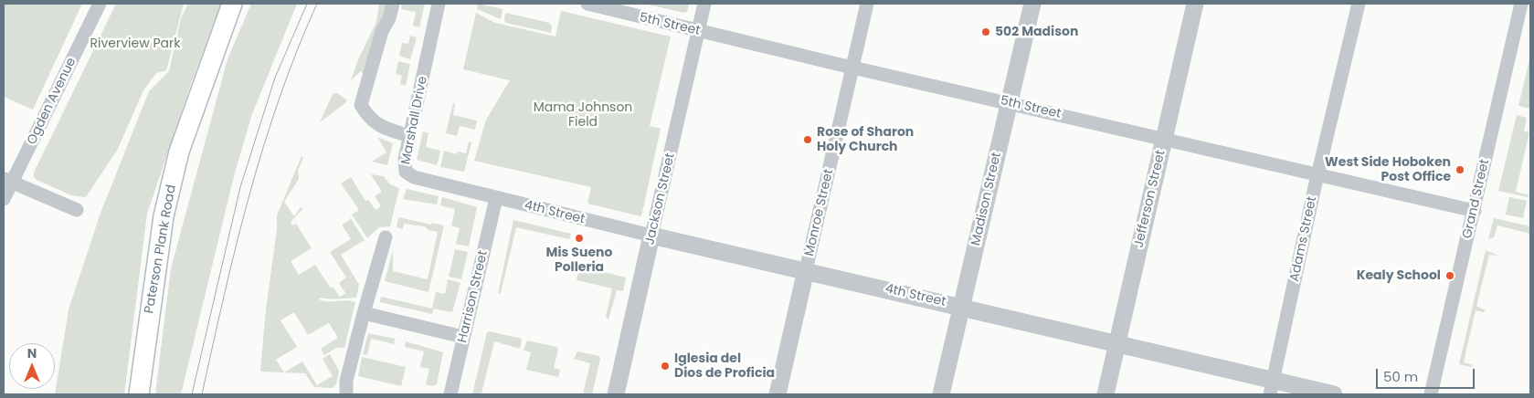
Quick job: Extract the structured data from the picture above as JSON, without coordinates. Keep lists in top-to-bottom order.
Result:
{
  "streets": {
    "main road": ["Paterson Plank Road"],
    "street": [
      "5th Street",
      "Ogden Avenue",
      "Marshall Drive",
      "Jackson Street",
      "Madison Street",
      "Jefferson Street",
      "Grand Street",
      "4th Street",
      "Monroe Street",
      "Adams Street",
      "Harrison Street"
    ]
  },
  "crossings": [
    ["5th Street", "Jackson Street"],
    ["5th Street", "Madison Street"],
    ["5th Street", "Jefferson Street"],
    ["5th Street", "Grand Street"],
    ["5th Street", "Monroe Street"],
    ["5th Street", "Adams Street"],
    ["Marshall Drive", "4th Street"],
    ["Marshall Drive", "Harrison Street"],
    ["Jackson Street", "4th Street"],
    ["Madison Street", "4th Street"],
    ["Jefferson Street", "4th Street"],
    ["4th Street", "Monroe Street"],
    ["4th Street", "Adams Street"],
    ["4th Street", "Harrison Street"]
  ],
  "parks": ["Riverview Park", "Mama Johnson Field"],
  "places": [
    "502 Madison",
    "Rose of Sharon Holy Church",
    "West Side Hoboken Post Office",
    "Mis Sueno Polleria",
    "Kealy School",
    "Iglesia del Dios de Proficia"
  ],
  "scale_bar": "50 m",
  "north": "top"
}
